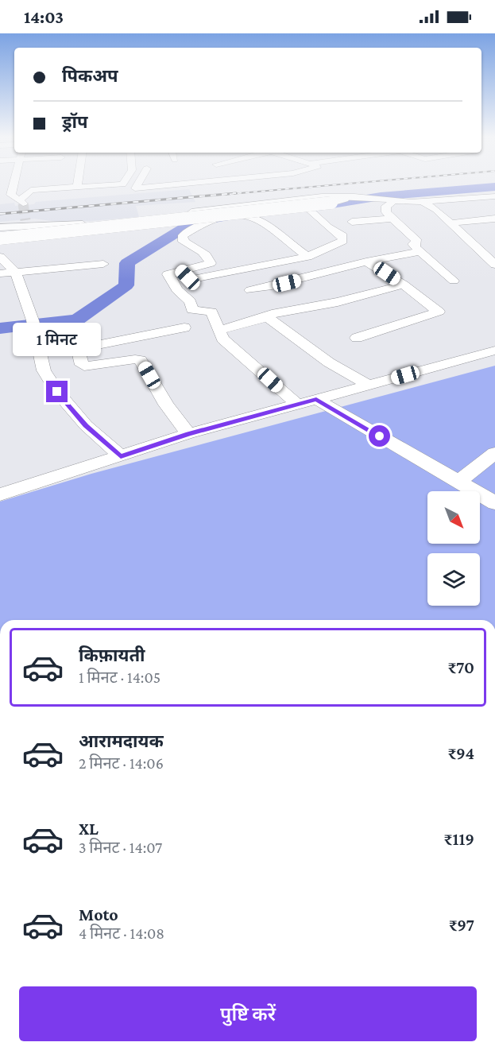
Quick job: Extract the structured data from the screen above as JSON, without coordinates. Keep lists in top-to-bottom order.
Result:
{
  "north": "bottom right",
  "page": {
    "status": "14:03",
    "banner": ["पिकअप", "ड्रॉप"],
    "bubble": "1 मिनट",
    "list": [
      {
        "name": "किफ़ायती",
        "note": "1 मिनट · 14:05",
        "value": "₹70"
      },
      {
        "name": "आरामदायक",
        "note": "2 मिनट · 14:06",
        "value": "₹94"
      },
      {
        "name": "XL",
        "note": "3 मिनट · 14:07",
        "value": "₹119"
      },
      {
        "name": "Moto",
        "note": "4 मिनट · 14:08",
        "value": "₹97"
      }
    ],
    "buttons": "पुष्टि करें"
  }
}
